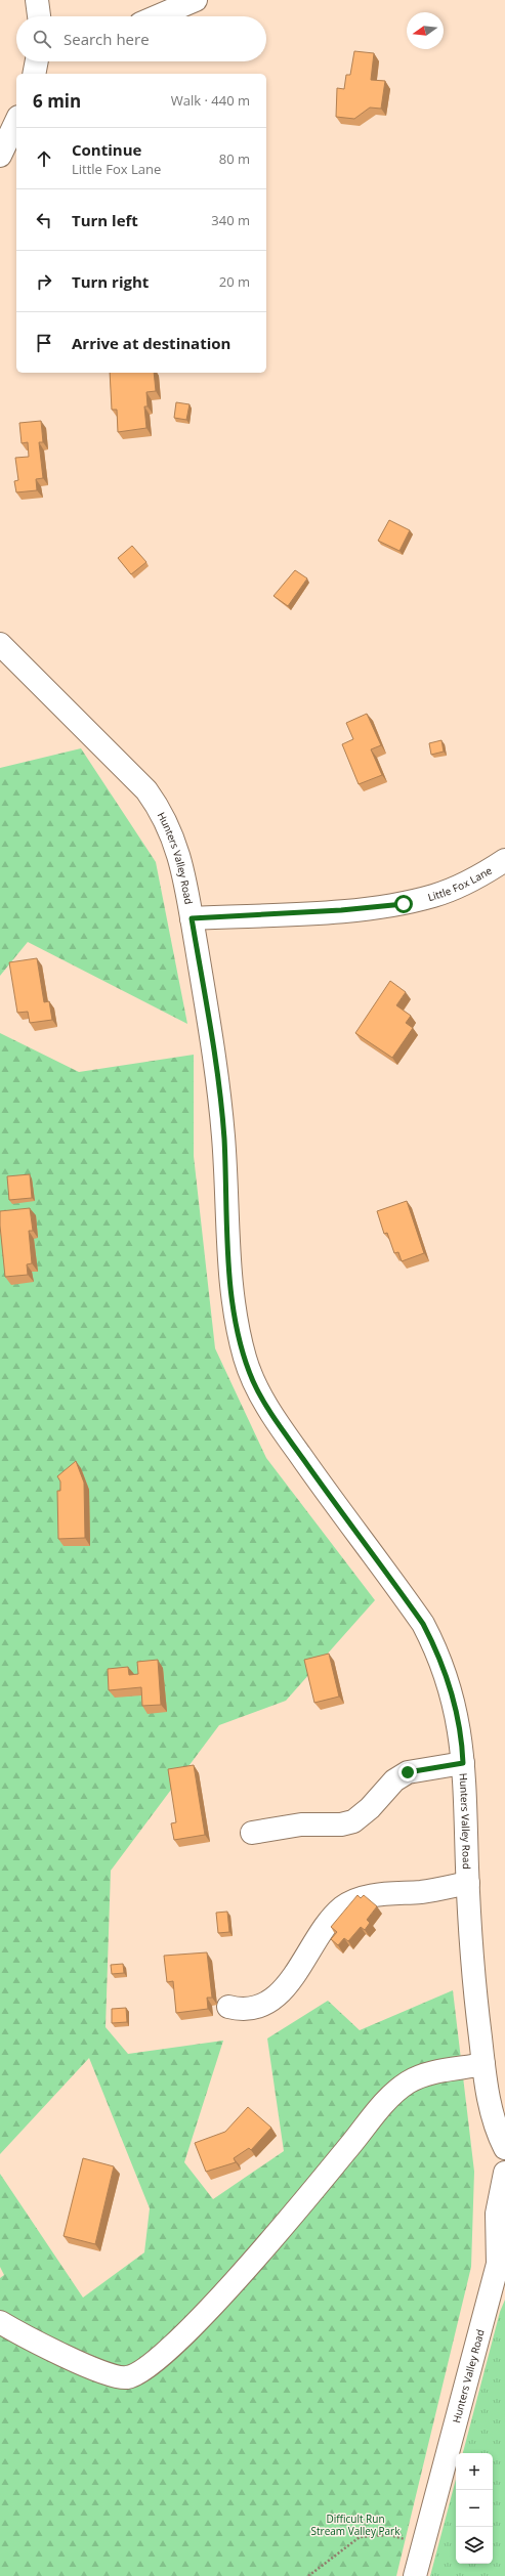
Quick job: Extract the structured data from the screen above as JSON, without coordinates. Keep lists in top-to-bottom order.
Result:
{
  "streets": {
    "street": ["Hunters Valley Road", "Little Fox Lane"]
  },
  "crossings": [
    ["Hunters Valley Road", "Little Fox Lane"]
  ],
  "parks": ["Difficult Run Stream Valley Park"],
  "north": "left",
  "page": {
    "search": "Search here",
    "heading": ["6 min", "Walk · 440 m"],
    "list": [
      ["Continue", "Little Fox Lane", "80 m"],
      ["Turn left", "340 m"],
      ["Turn right", "20 m"],
      "Arrive at destination"
    ],
    "map_buttons": ["+", "−"]
  }
}
